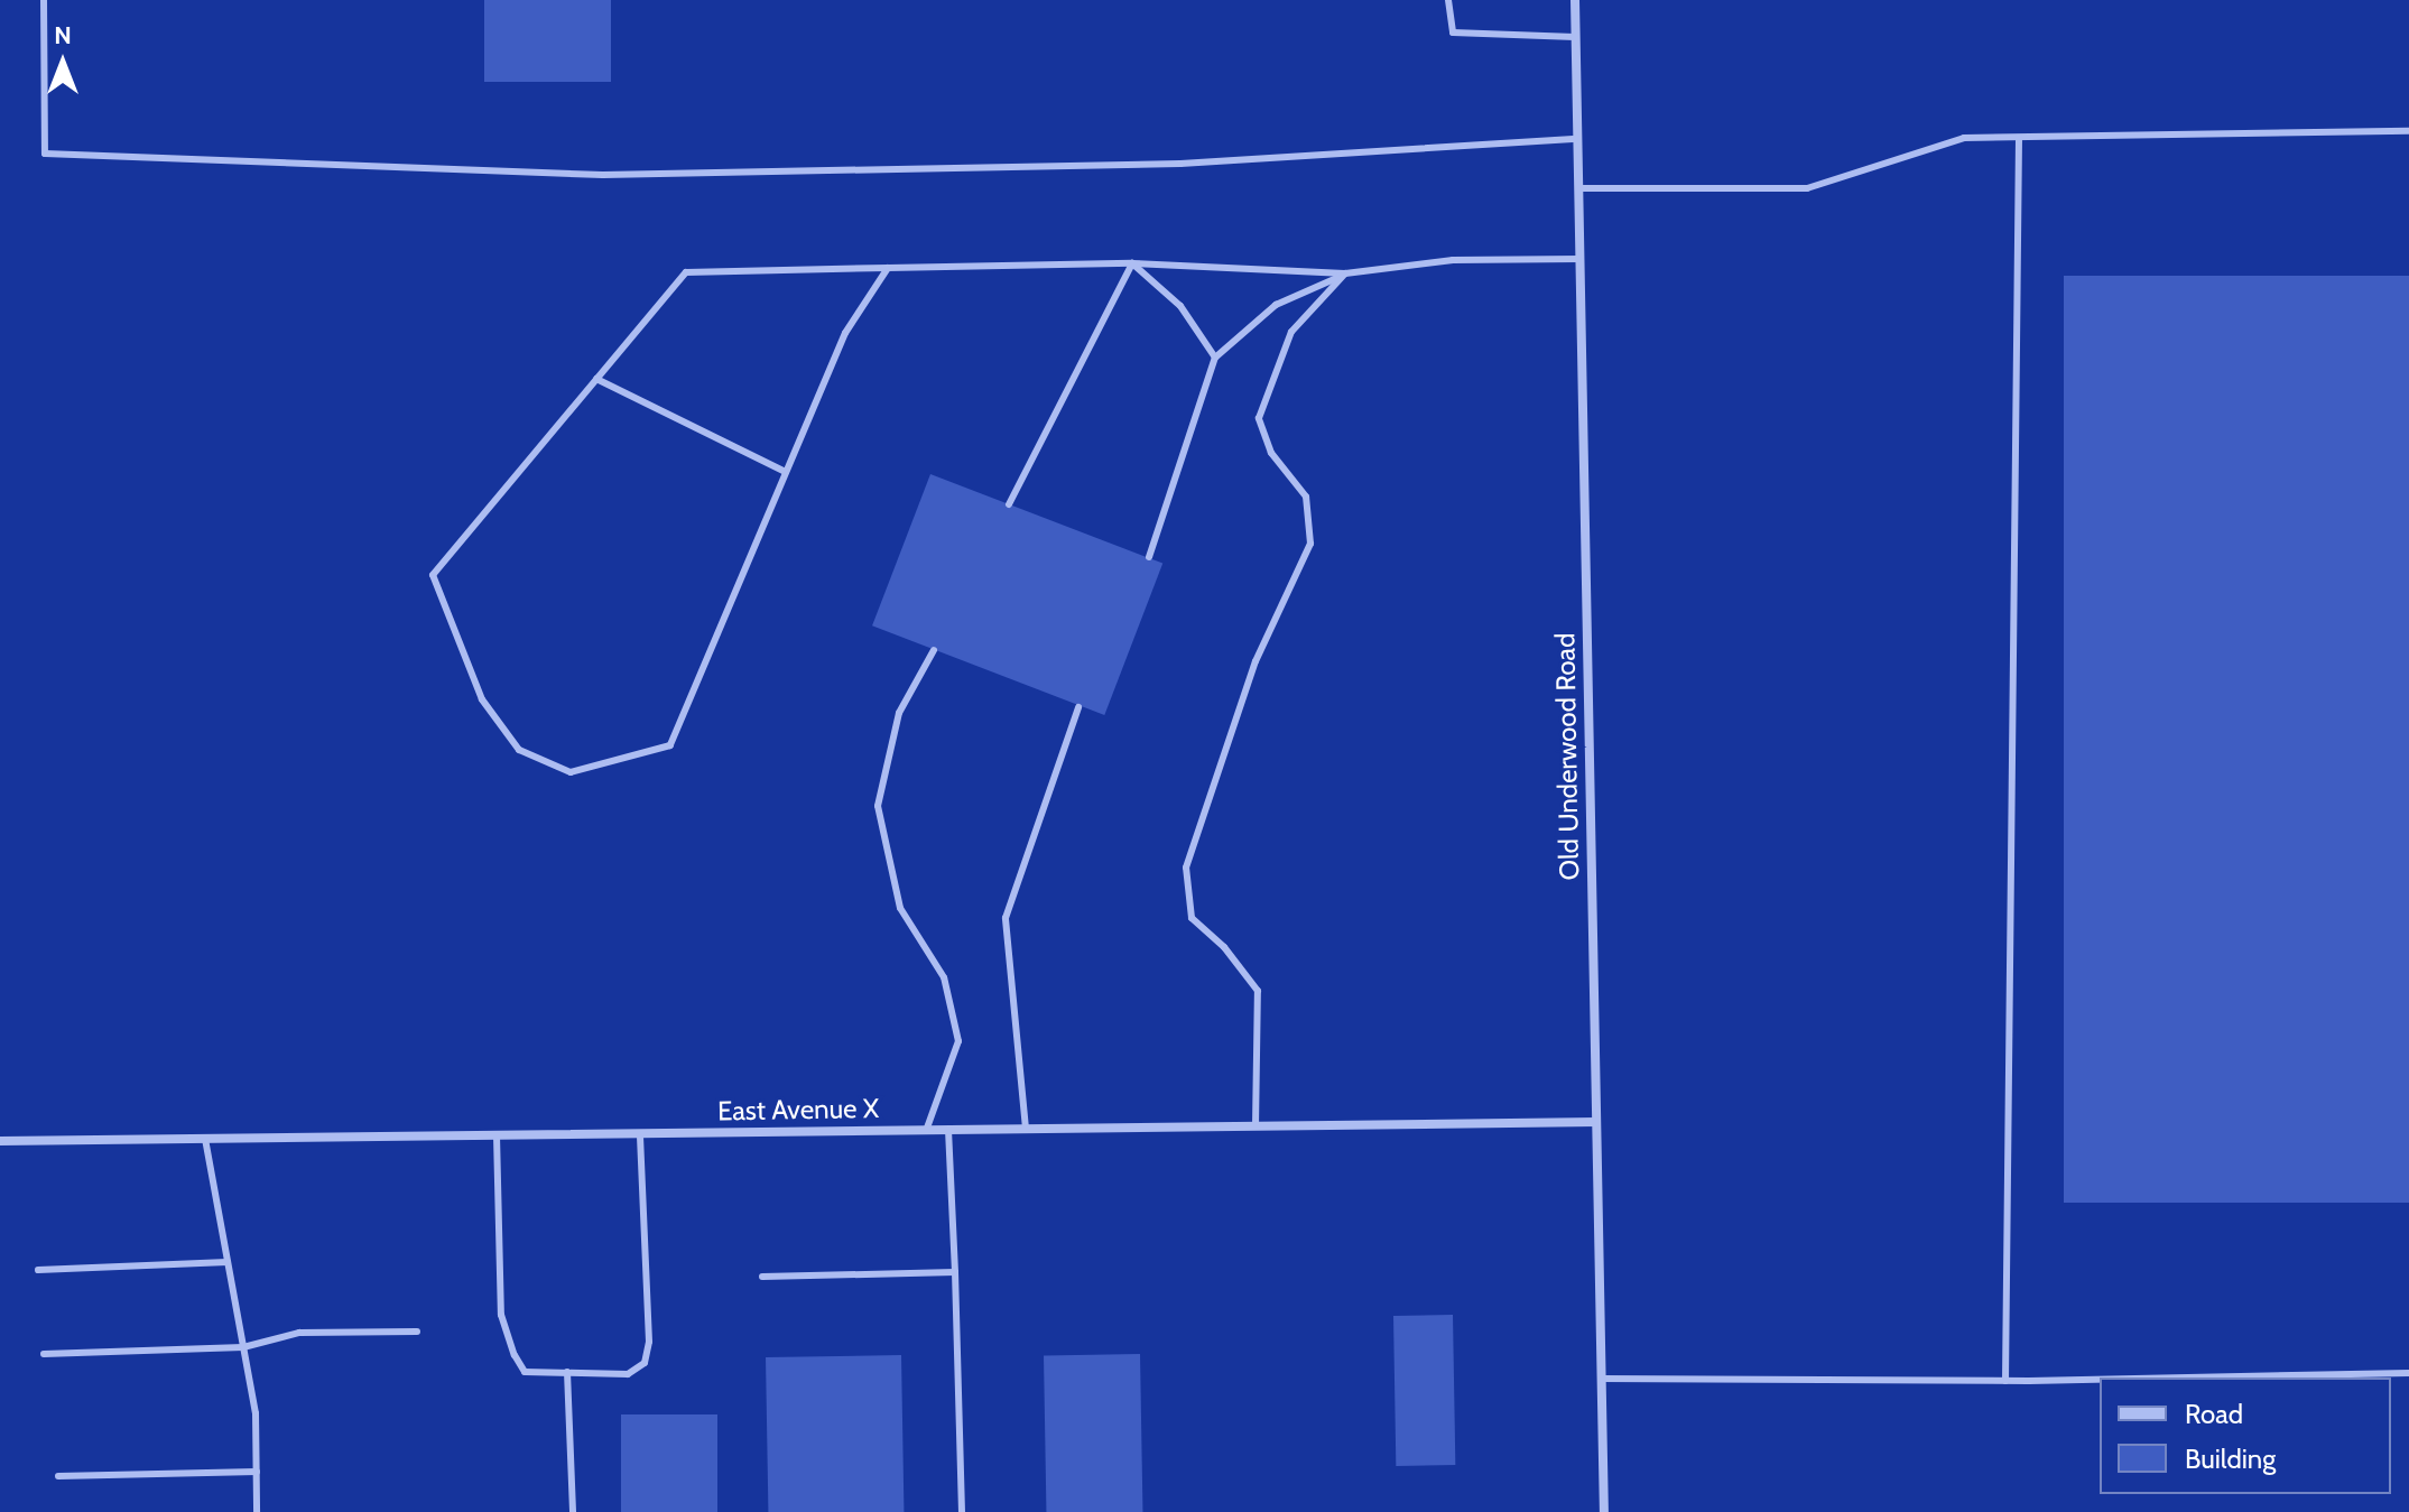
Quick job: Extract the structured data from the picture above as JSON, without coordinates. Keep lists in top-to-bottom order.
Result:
{
  "streets": {
    "street": ["Old Underwood Road", "East Avenue X"]
  },
  "crossings": [
    ["Old Underwood Road", "East Avenue X"]
  ],
  "legend": ["Road", "Building"],
  "north": "top"
}
